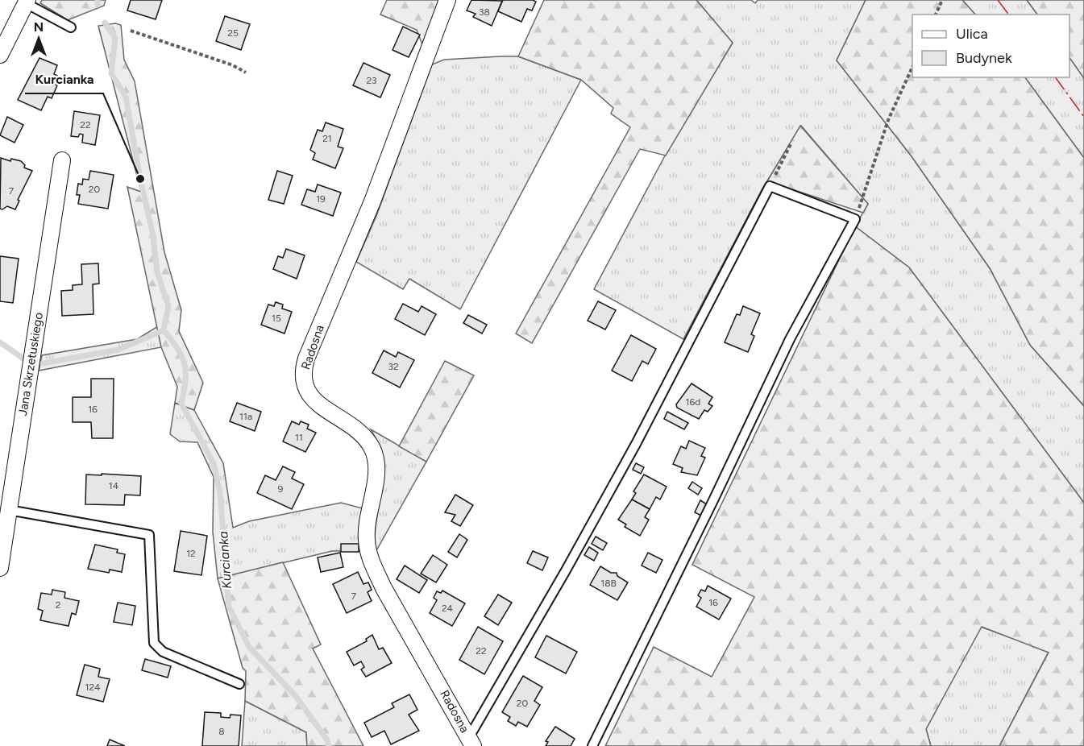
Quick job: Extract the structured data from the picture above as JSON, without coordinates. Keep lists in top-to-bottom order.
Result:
{
  "streets": {
    "street": ["Radosna", "Jana Skrzetuskiego"]
  },
  "water": ["Kurcianka"],
  "places": ["Kurcianka"],
  "house_numbers": [
    "38",
    "25",
    "23",
    "22",
    "21",
    "20",
    "7",
    "19",
    "15",
    "32",
    "16d",
    "16",
    "11a",
    "11",
    "14",
    "9",
    "12",
    "18B",
    "7",
    "16",
    "2",
    "24",
    "22",
    "124",
    "20",
    "8"
  ],
  "legend": ["Ulica", "Budynek"],
  "north": "top"
}
